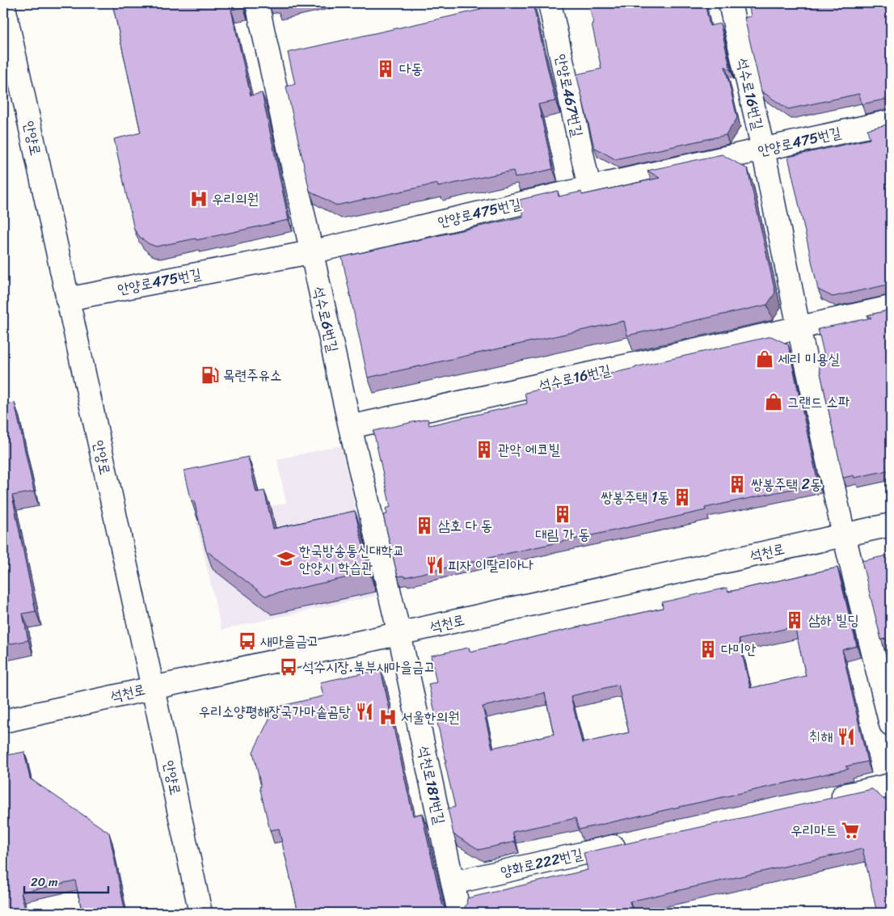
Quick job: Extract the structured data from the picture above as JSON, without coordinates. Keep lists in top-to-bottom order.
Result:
{
  "streets": {
    "street": [
      "석수로16번길",
      "안양로467번길",
      "안양로",
      "안양로475번길",
      "석수로6번길",
      "석천로",
      "석천로181번길",
      "양화로222번길"
    ]
  },
  "crossings": [
    ["석수로16번길", "안양로475번길"],
    ["석수로16번길", "석수로6번길"],
    ["석수로16번길", "석천로"],
    ["안양로467번길", "안양로475번길"],
    ["안양로", "안양로475번길"],
    ["안양로", "석천로"],
    ["안양로475번길", "석수로6번길"],
    ["석수로6번길", "석천로"],
    ["석수로6번길", "석천로181번길"],
    ["석천로", "석천로181번길"],
    ["석천로181번길", "양화로222번길"]
  ],
  "places": {
    "building": [
      "다동",
      "관악 에코빌",
      "쌍봉주택 2동",
      "쌍봉주택 1동",
      "대림 가 동",
      "삼호 다 동",
      "삼하 빌딩",
      "다미안"
    ],
    "hospital": ["우리의원", "서울한의원"],
    "shop": ["세리 미용실", "그랜드 소파"],
    "fuel station": ["목련주유소"],
    "school or university": ["한국방송통신대학교 안양시 학습관"],
    "restaurant": ["피자 이딸리아나", "우리소양평해장국가마솥곰탕", "취해"],
    "bus stop": ["새마을금고", "석수시장.북부새마을금고"],
    "supermarket": ["우리마트"]
  },
  "scale_bar": "20 m"
}
